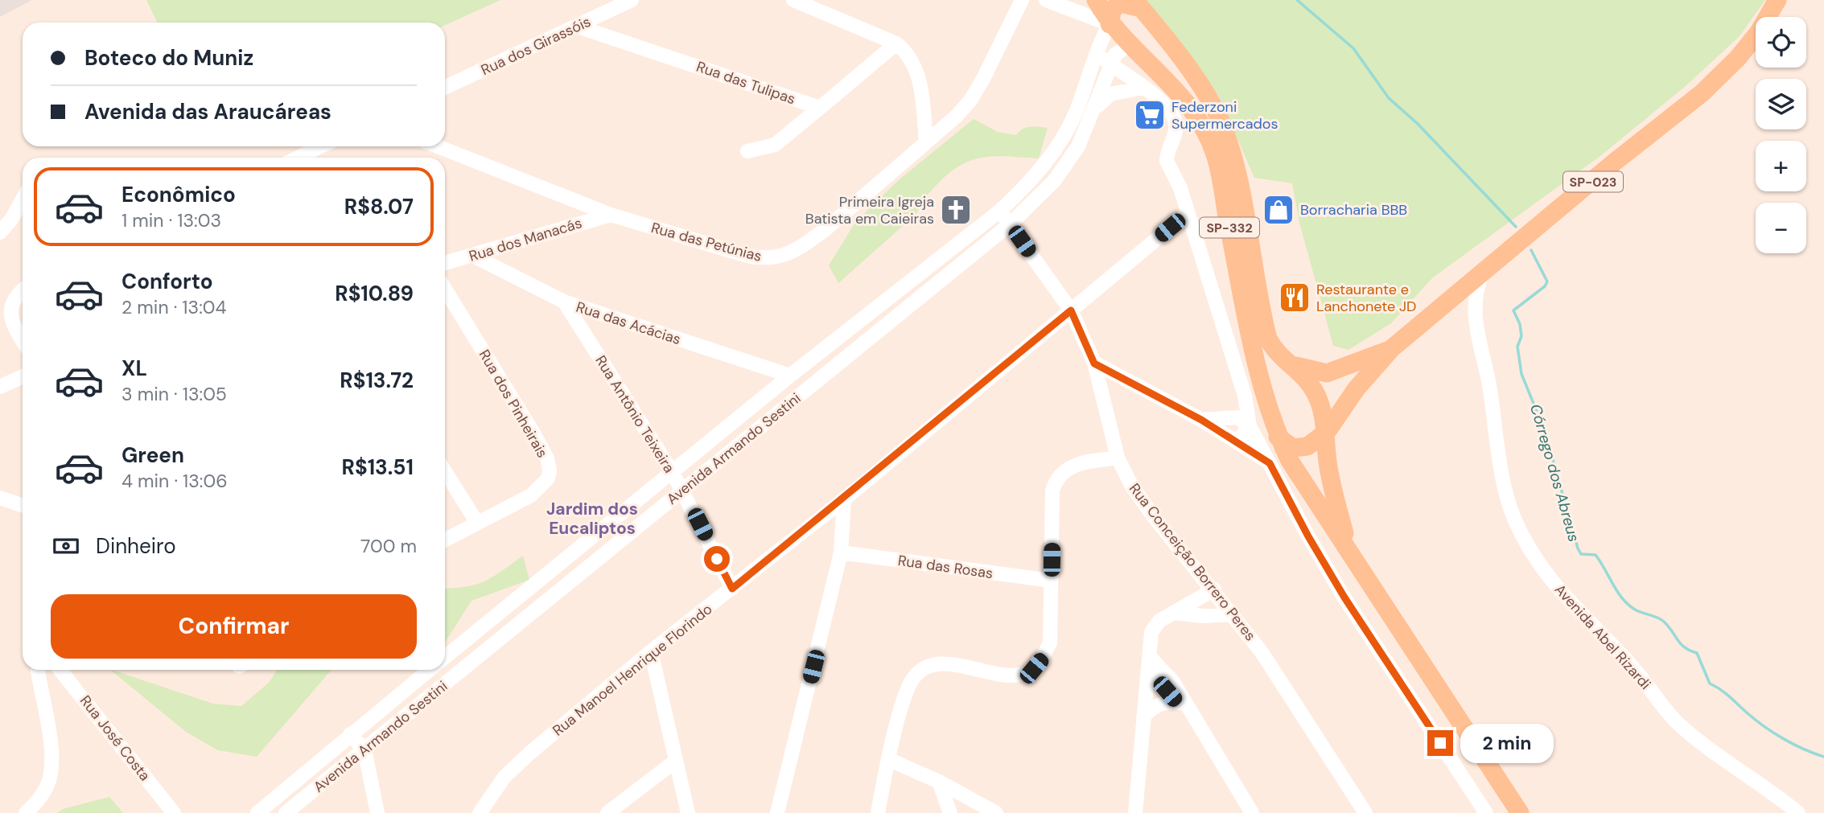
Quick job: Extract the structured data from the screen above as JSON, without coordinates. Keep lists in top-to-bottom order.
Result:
{
  "streets": {
    "main road": ["SP-023", "SP-332"],
    "street": [
      "Rua dos Girassóis",
      "Rua das Tulipas",
      "Rua dos Manacás",
      "Rua das Petúnias",
      "Rua das Acácias",
      "Rua dos Pinheirais",
      "Rua Antônio Teixeira",
      "Avenida Armando Sestini",
      "Rua Conceição Borrero Peres",
      "Rua das Rosas",
      "Avenida Abel Rizardi",
      "Rua Manoel Henrique Florindo",
      "Rua José Costa"
    ]
  },
  "crossings": [
    ["Rua dos Girassóis", "Rua das Tulipas"],
    ["SP-023", "SP-332"],
    ["SP-023", "Avenida Abel Rizardi"],
    ["SP-332", "Avenida Armando Sestini"],
    ["Rua dos Manacás", "Rua das Petúnias"],
    ["Rua dos Manacás", "Rua das Acácias"],
    ["Rua das Acácias", "Rua Antônio Teixeira"],
    ["Rua das Acácias", "Avenida Armando Sestini"],
    ["Rua Antônio Teixeira", "Avenida Armando Sestini"],
    ["Rua Antônio Teixeira", "Rua Manoel Henrique Florindo"],
    ["Avenida Armando Sestini", "Rua Conceição Borrero Peres"],
    ["Rua Conceição Borrero Peres", "Rua Manoel Henrique Florindo"]
  ],
  "districts": ["Jardim dos Eucaliptos"],
  "water": ["Córrego dos Abreus"],
  "places": {
    "supermarket": ["Federzoni Supermercados"],
    "church": ["Primeira Igreja Batista em Caieiras"],
    "shop": ["Borracharia BBB"],
    "restaurant": ["Restaurante e Lanchonete JD"]
  },
  "page": {
    "map_buttons": ["+", "−"],
    "banner": ["Boteco do Muniz", "Avenida das Araucáreas"],
    "list": [
      {
        "name": "Econômico",
        "note": "1 min · 13:03",
        "value": "R$8.07"
      },
      {
        "name": "Conforto",
        "note": "2 min · 13:04",
        "value": "R$10.89"
      },
      {
        "name": "XL",
        "note": "3 min · 13:05",
        "value": "R$13.72"
      },
      {
        "name": "Green",
        "note": "4 min · 13:06",
        "value": "R$13.51"
      }
    ],
    "pay": ["Dinheiro", "700 m"],
    "buttons": "Confirmar",
    "bubble": "2 min"
  }
}
